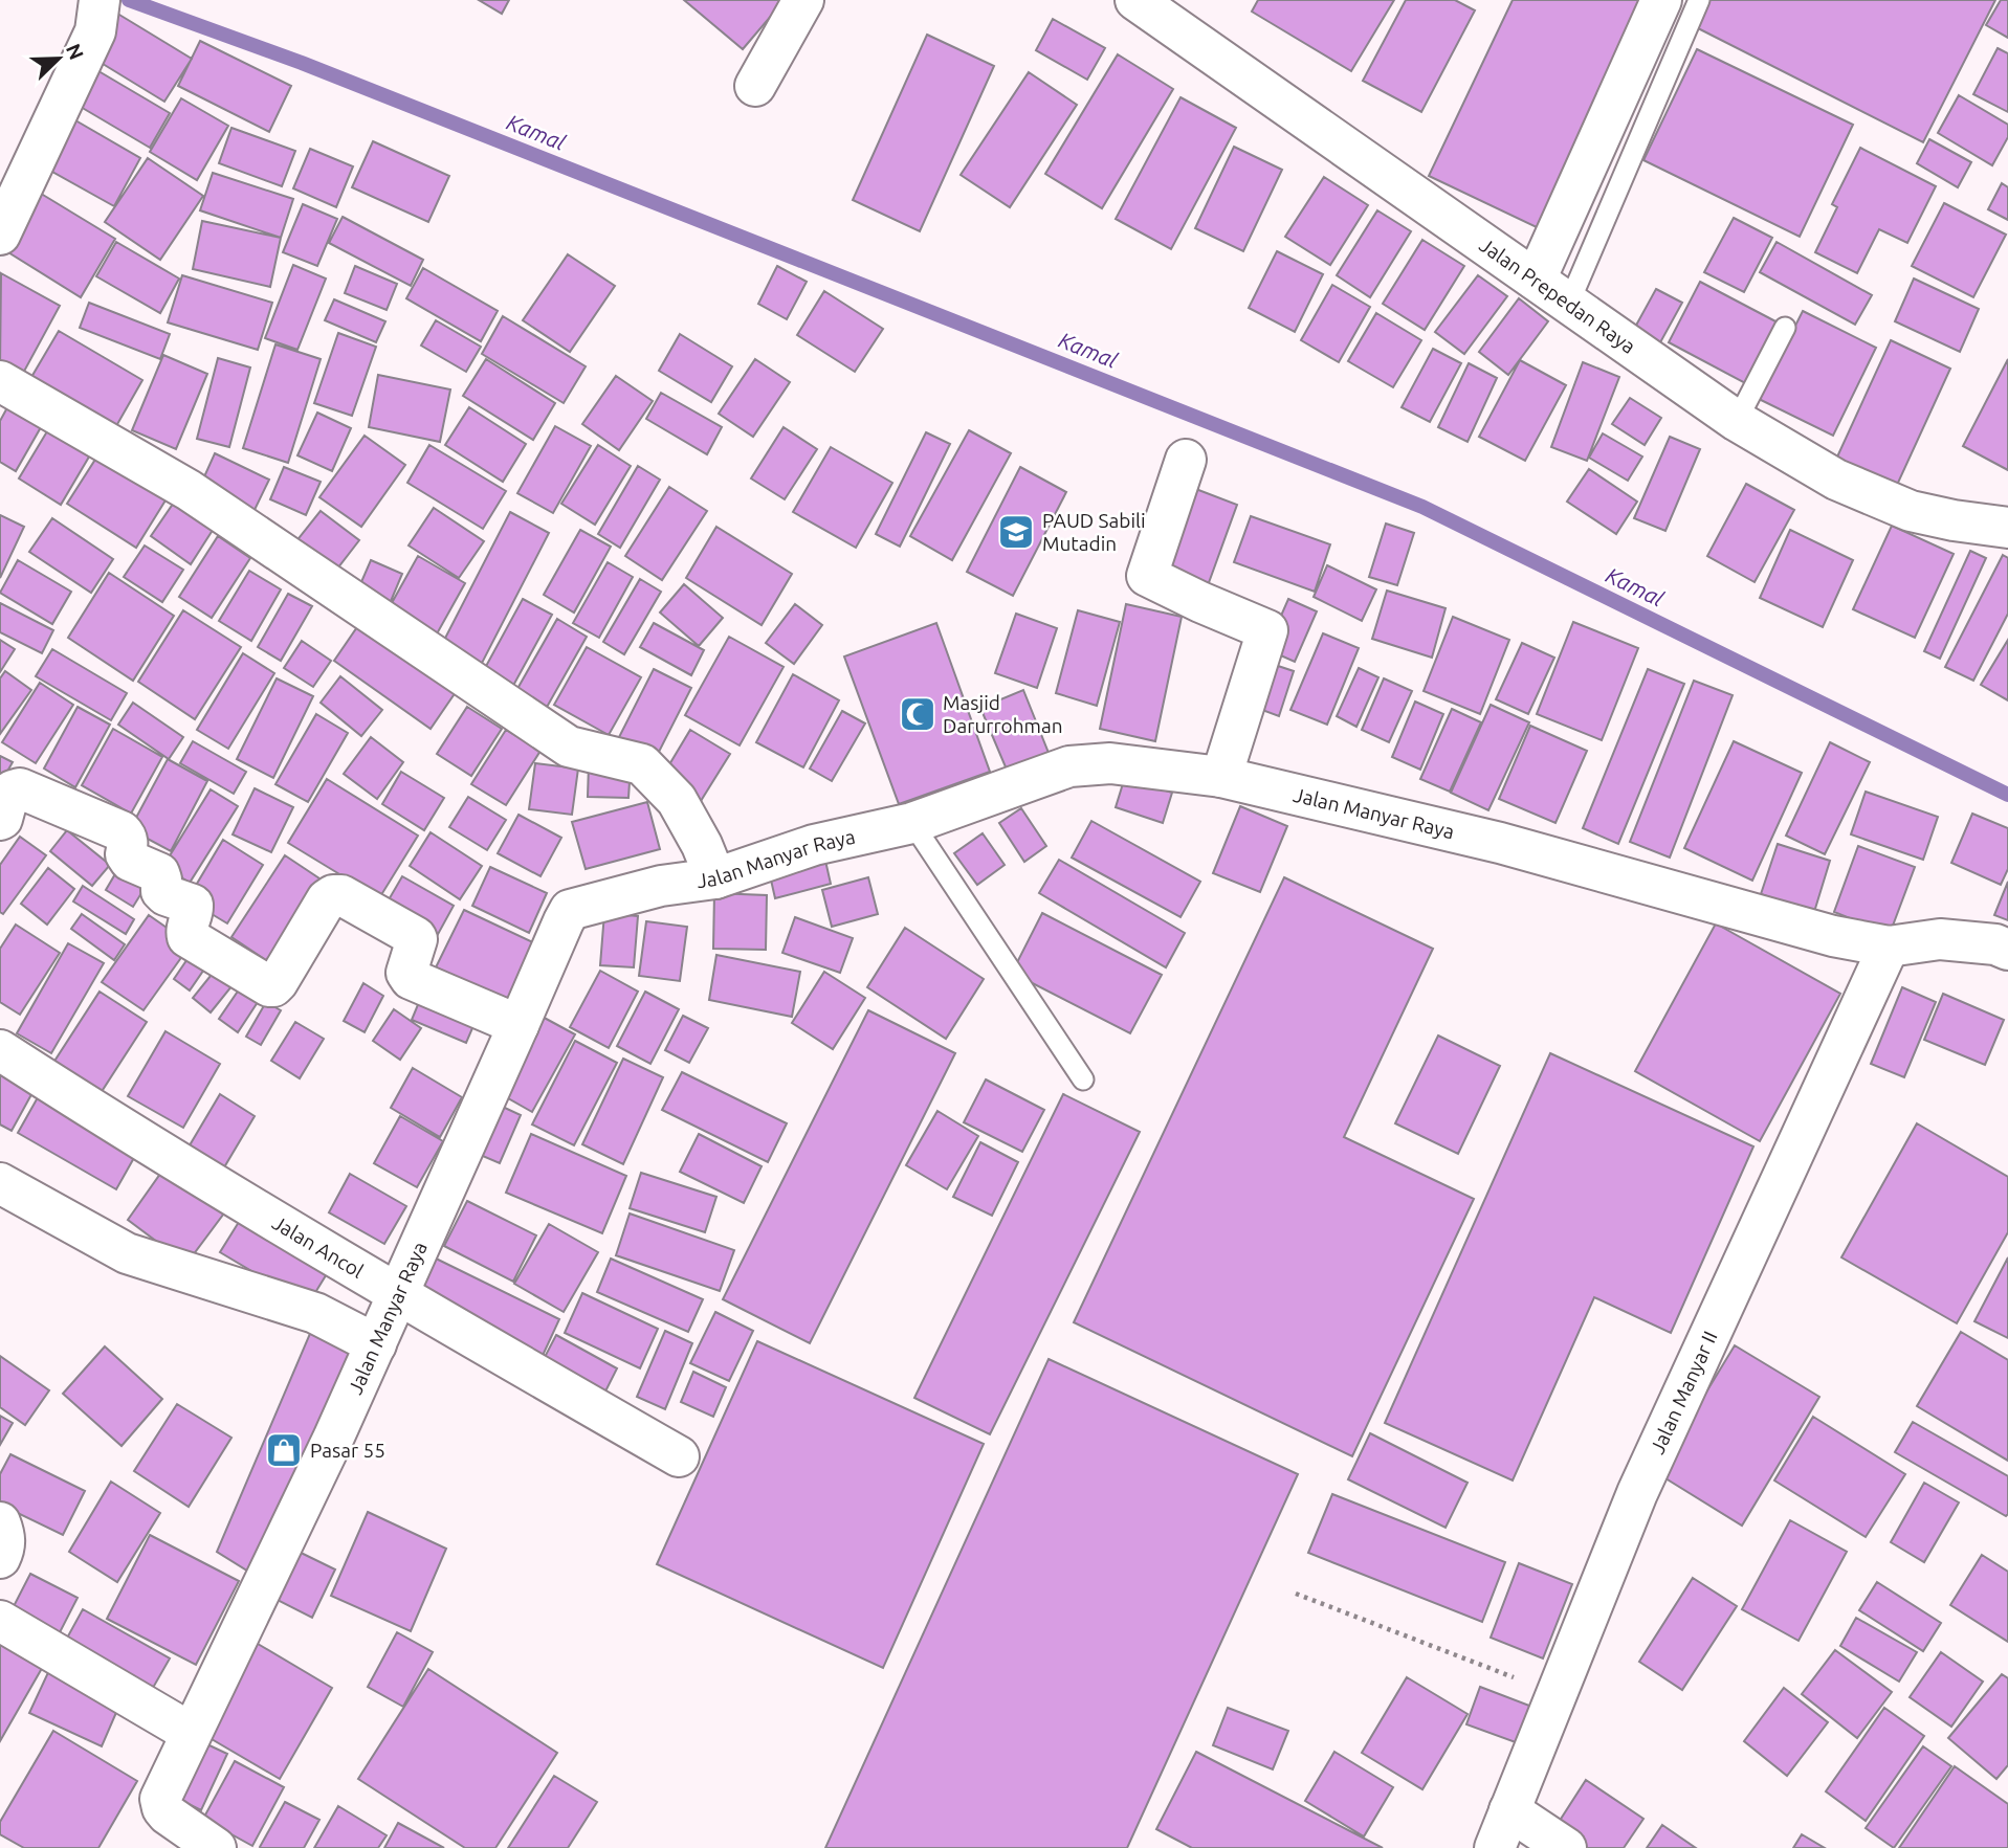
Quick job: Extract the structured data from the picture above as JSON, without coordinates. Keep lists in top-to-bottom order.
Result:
{
  "streets": {
    "street": [
      "Jalan Prepedan Raya",
      "Jalan Manyar Raya",
      "Jalan Ancol",
      "Jalan Manyar II"
    ]
  },
  "crossings": [
    ["Jalan Manyar Raya", "Jalan Ancol"],
    ["Jalan Manyar Raya", "Jalan Manyar II"]
  ],
  "water": ["Kamal"],
  "places": {
    "school or university": ["PAUD Sabili Mutadin"],
    "mosque": ["Masjid Darurrohman"],
    "shop": ["Pasar 55"]
  },
  "north": "top right"
}
